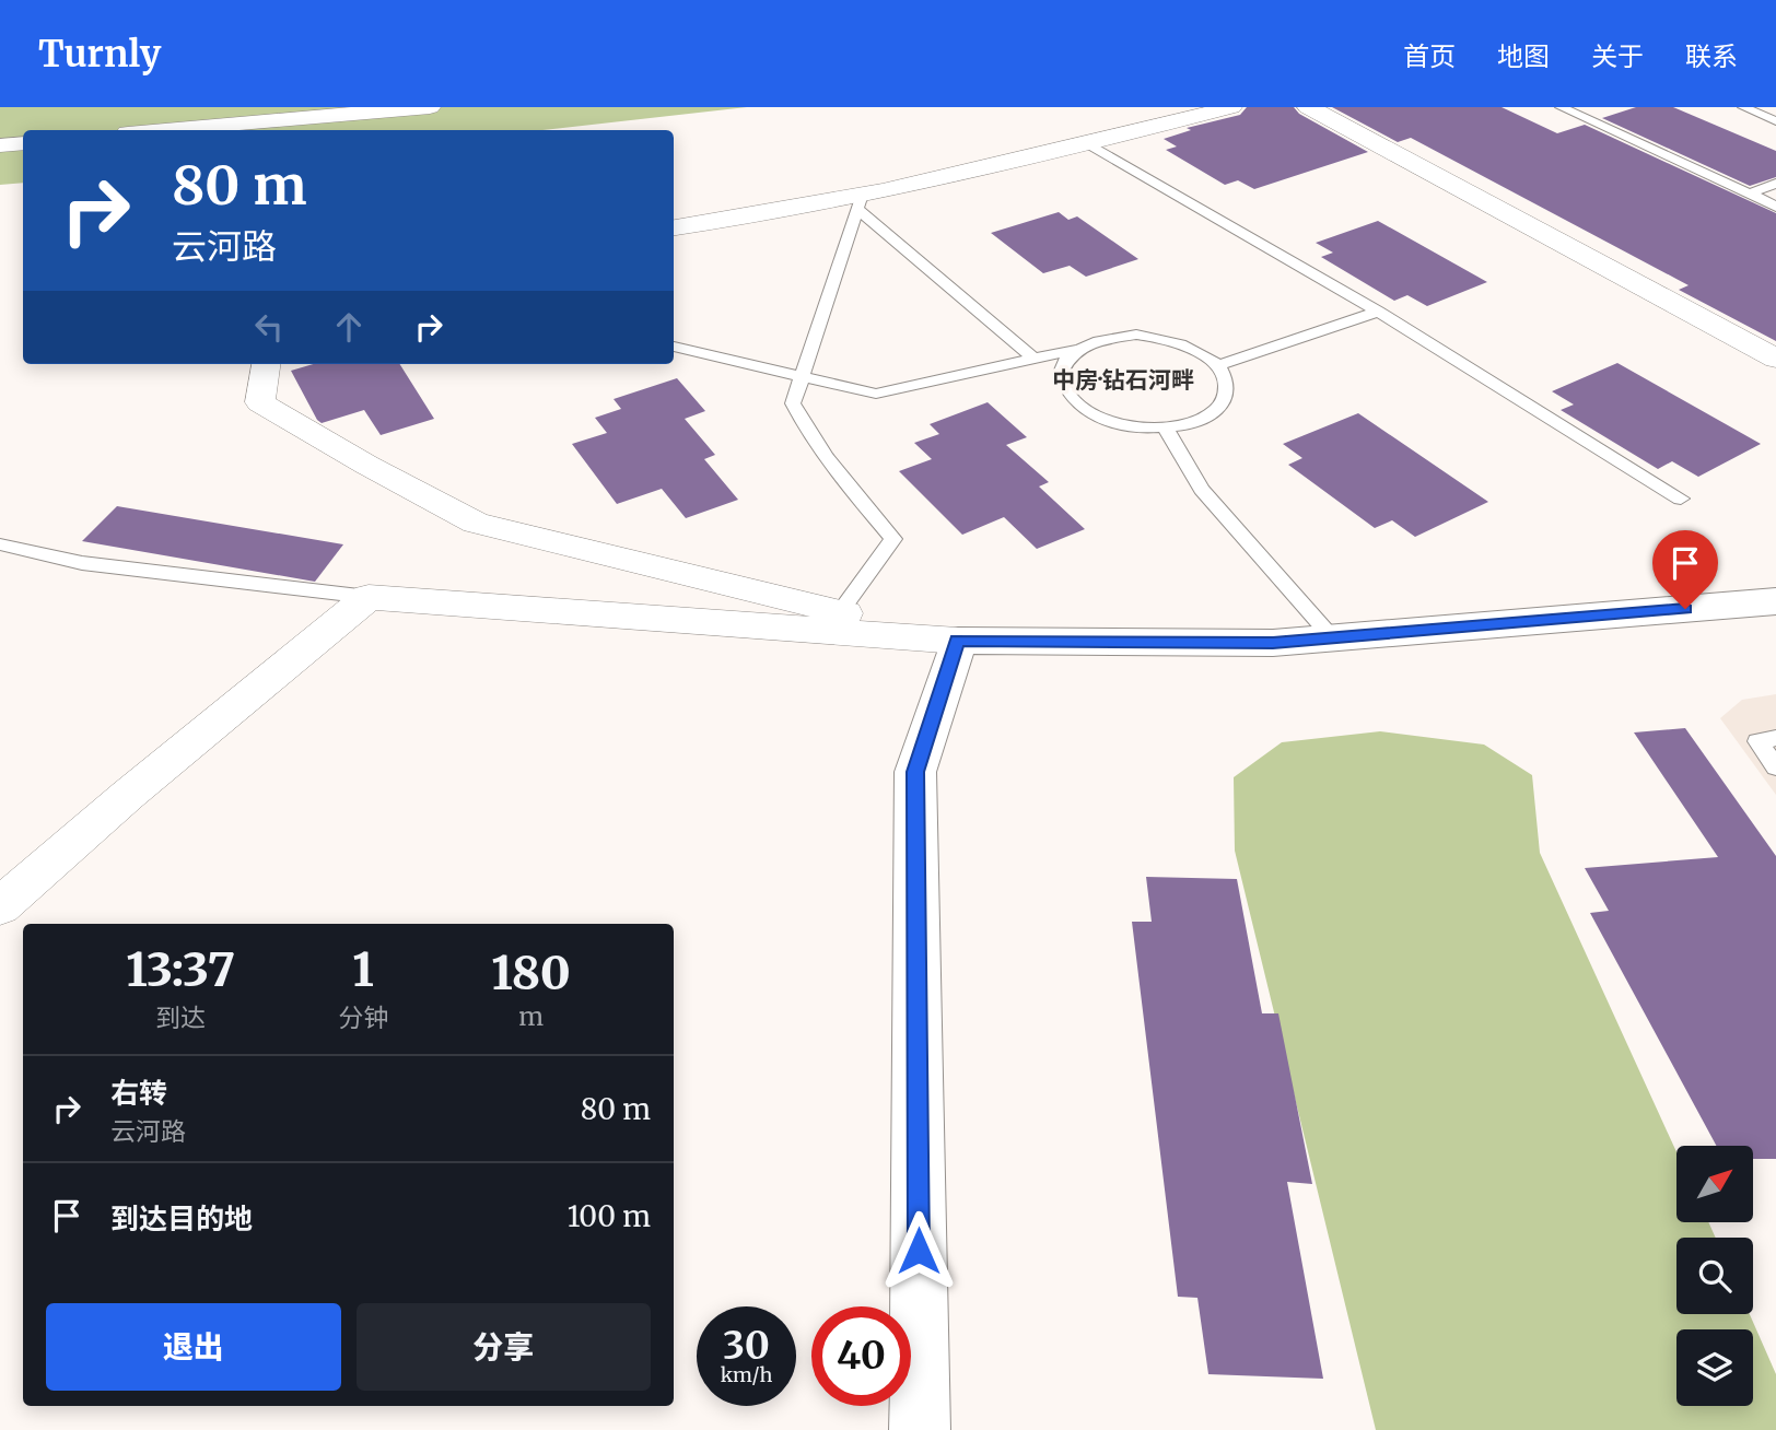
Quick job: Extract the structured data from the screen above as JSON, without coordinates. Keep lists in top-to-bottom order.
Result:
{
  "districts": ["中房·钻石河畔"],
  "north": "top right",
  "page": {
    "header": "Turnly",
    "nav": [
      "首页",
      "地图",
      "关于",
      "联系"
    ],
    "turn": ["80 m", "云河路"],
    "eta": [
      "13:37",
      "到达",
      "1",
      "分钟",
      "180",
      "m"
    ],
    "list": [
      {
        "name": "右转",
        "note": "云河路",
        "value": "80 m"
      },
      {
        "name": "到达目的地",
        "value": "100 m"
      }
    ],
    "buttons": ["退出", "分享"],
    "speed": "30 km/h",
    "limit": "40"
  }
}
